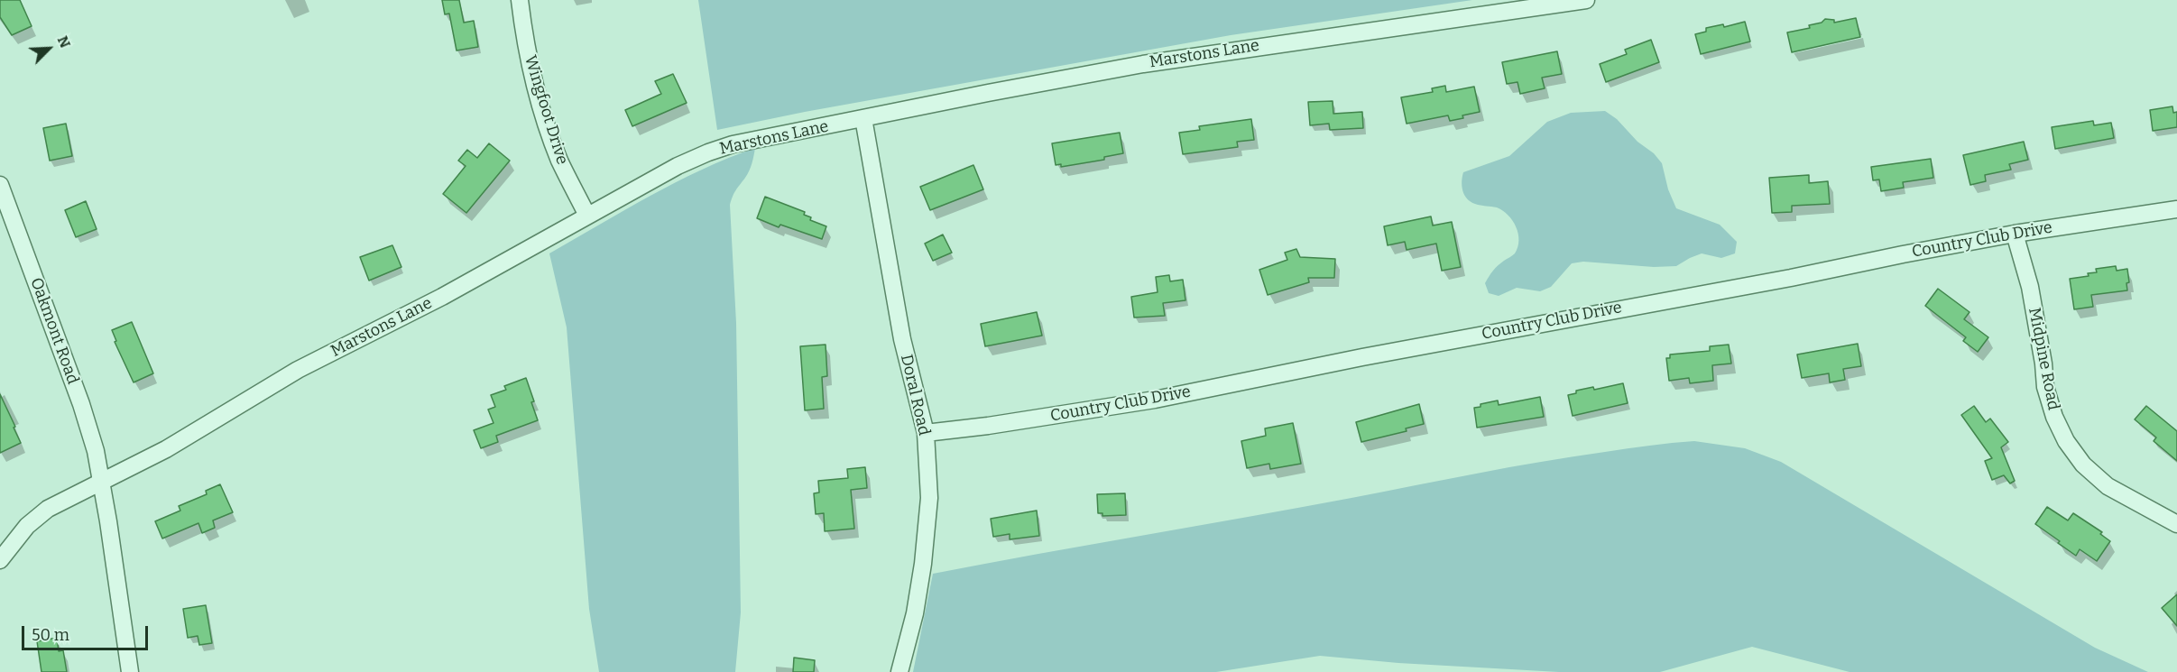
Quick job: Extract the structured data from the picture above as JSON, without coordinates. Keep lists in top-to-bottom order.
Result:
{
  "streets": {
    "street": [
      "Marstons Lane",
      "Wingfoot Drive",
      "Country Club Drive",
      "Oakmont Road",
      "Midpine Road",
      "Doral Road"
    ]
  },
  "crossings": [
    ["Marstons Lane", "Wingfoot Drive"],
    ["Marstons Lane", "Oakmont Road"],
    ["Marstons Lane", "Doral Road"],
    ["Country Club Drive", "Midpine Road"],
    ["Country Club Drive", "Doral Road"]
  ],
  "scale_bar": "50 m",
  "north": "top right"
}
